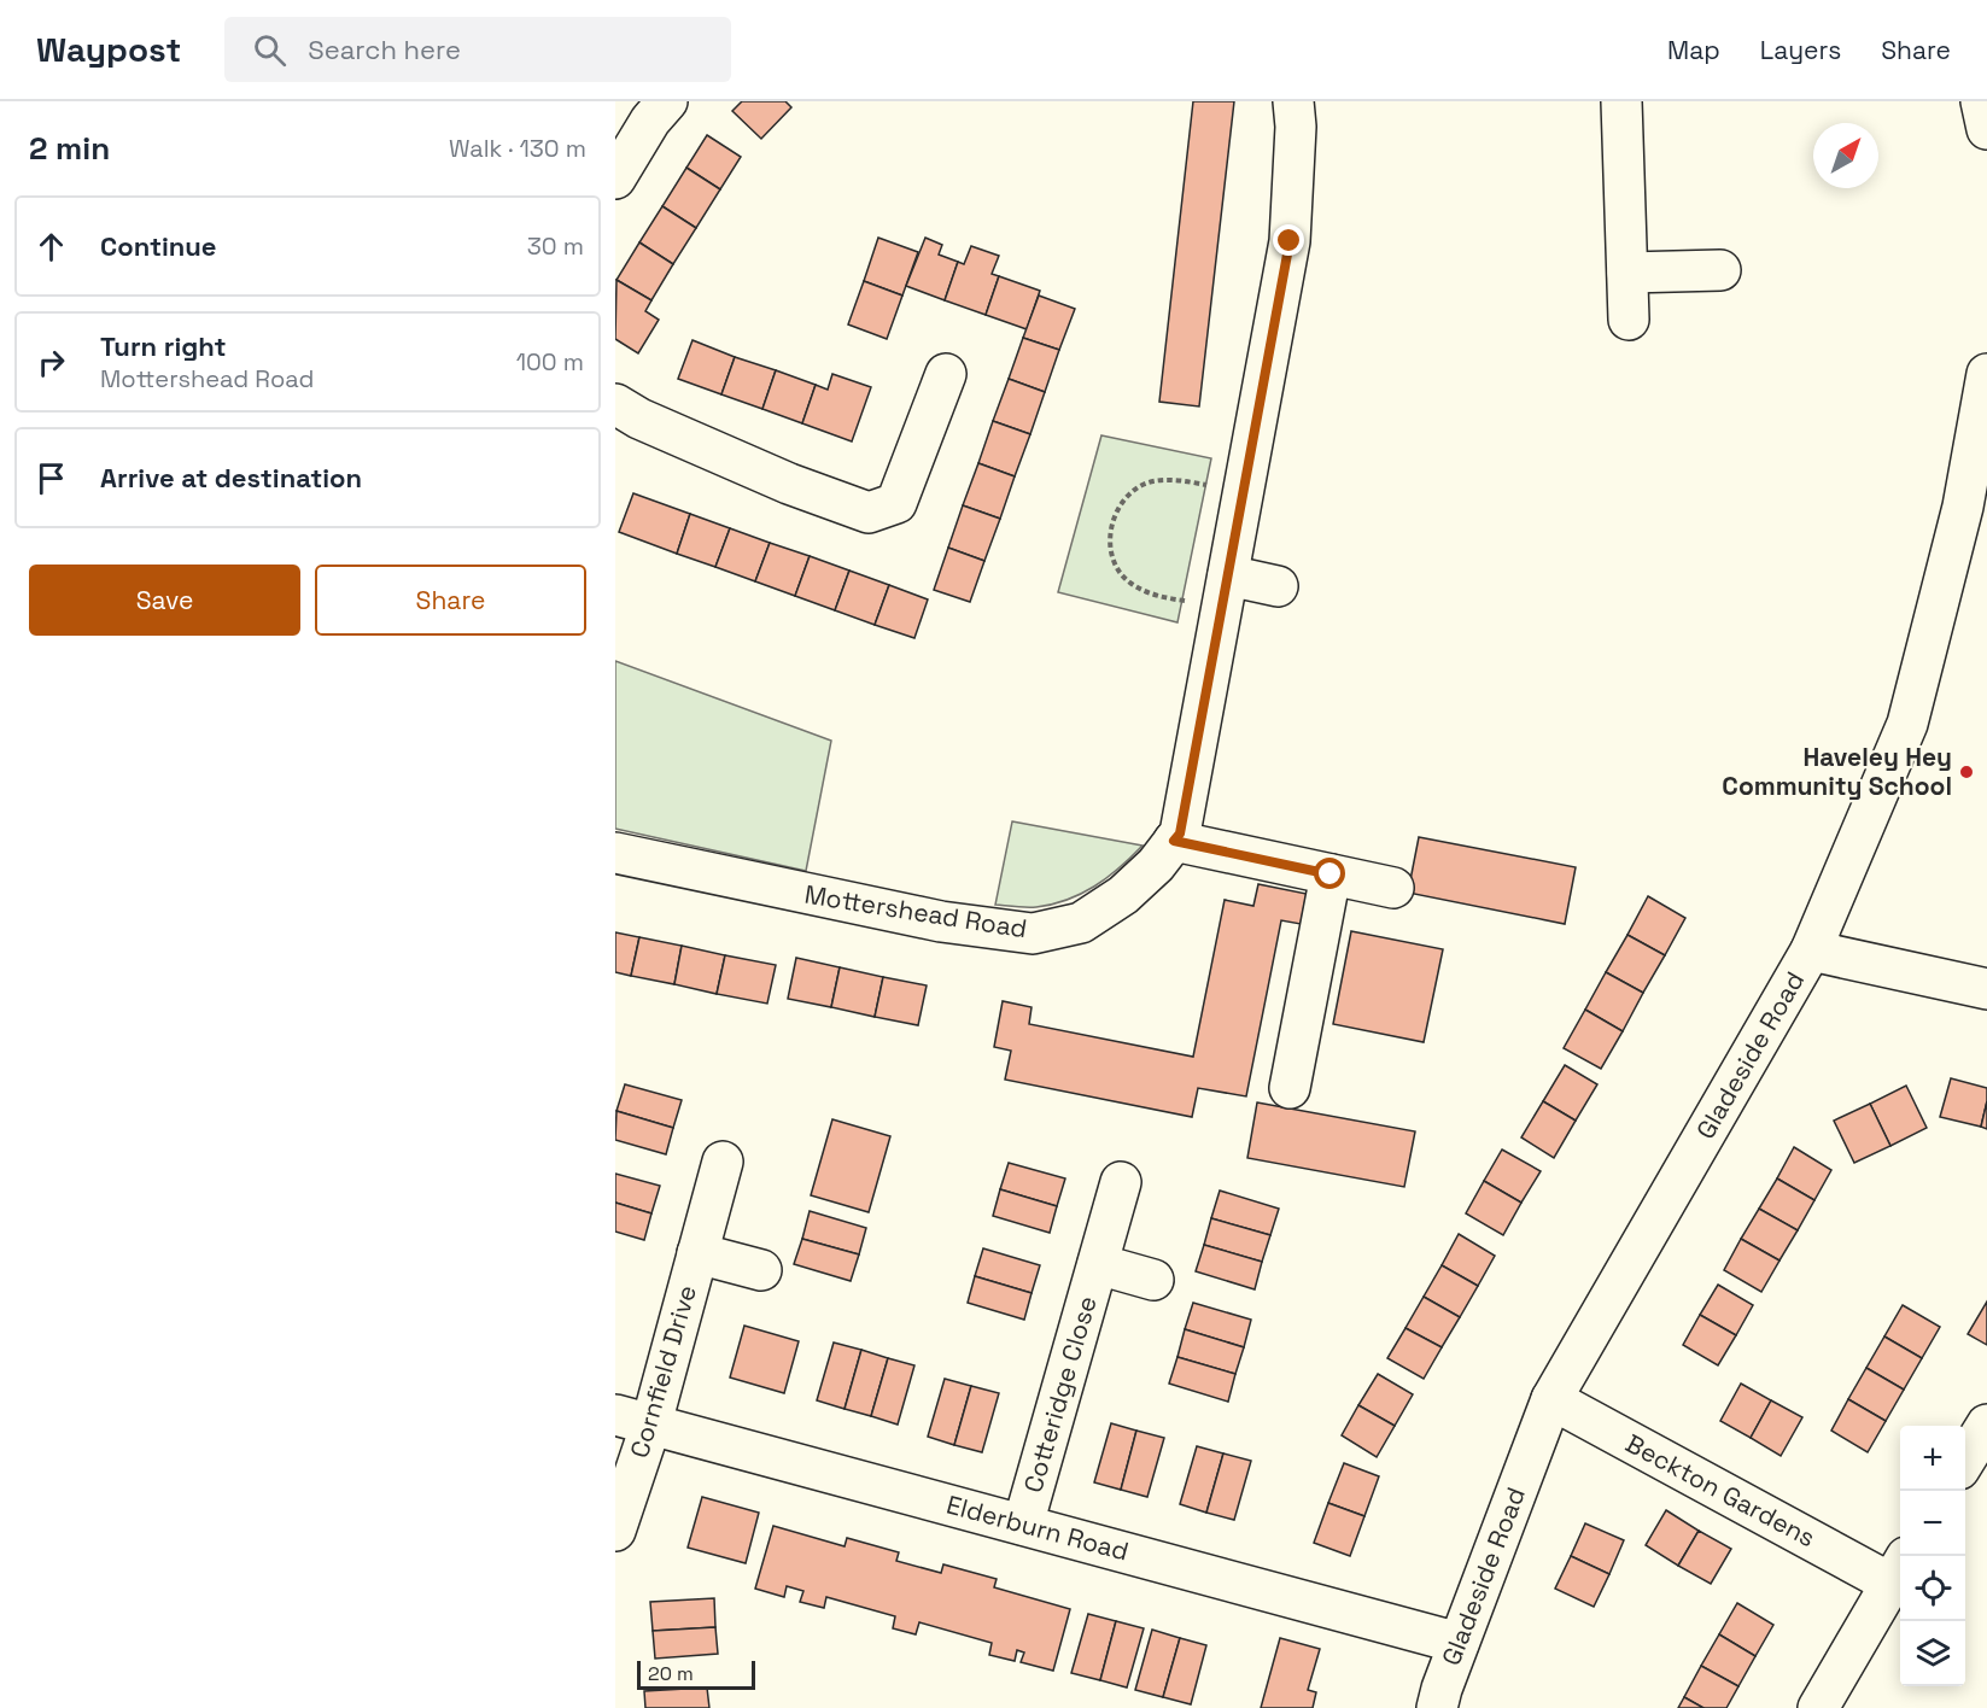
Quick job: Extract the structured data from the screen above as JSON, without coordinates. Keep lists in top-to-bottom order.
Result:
{
  "streets": {
    "street": [
      "Mottershead Road",
      "Gladeside Road",
      "Cornfield Drive",
      "Cotteridge Close",
      "Beckton Gardens",
      "Elderburn Road"
    ]
  },
  "crossings": [
    ["Gladeside Road", "Beckton Gardens"],
    ["Gladeside Road", "Elderburn Road"],
    ["Cornfield Drive", "Elderburn Road"],
    ["Cotteridge Close", "Elderburn Road"]
  ],
  "places": ["Haveley Hey Community School"],
  "scale_bar": "20 m",
  "north": "top right",
  "page": {
    "header": "Waypost",
    "search": "Search here",
    "nav": ["Map", "Layers", "Share"],
    "heading": ["2 min", "Walk · 130 m"],
    "list": [
      ["Continue", "30 m"],
      ["Turn right", "Mottershead Road", "100 m"],
      "Arrive at destination"
    ],
    "buttons": ["Save", "Share"],
    "map_buttons": ["+", "−"],
    "scale": "20 m"
  }
}
